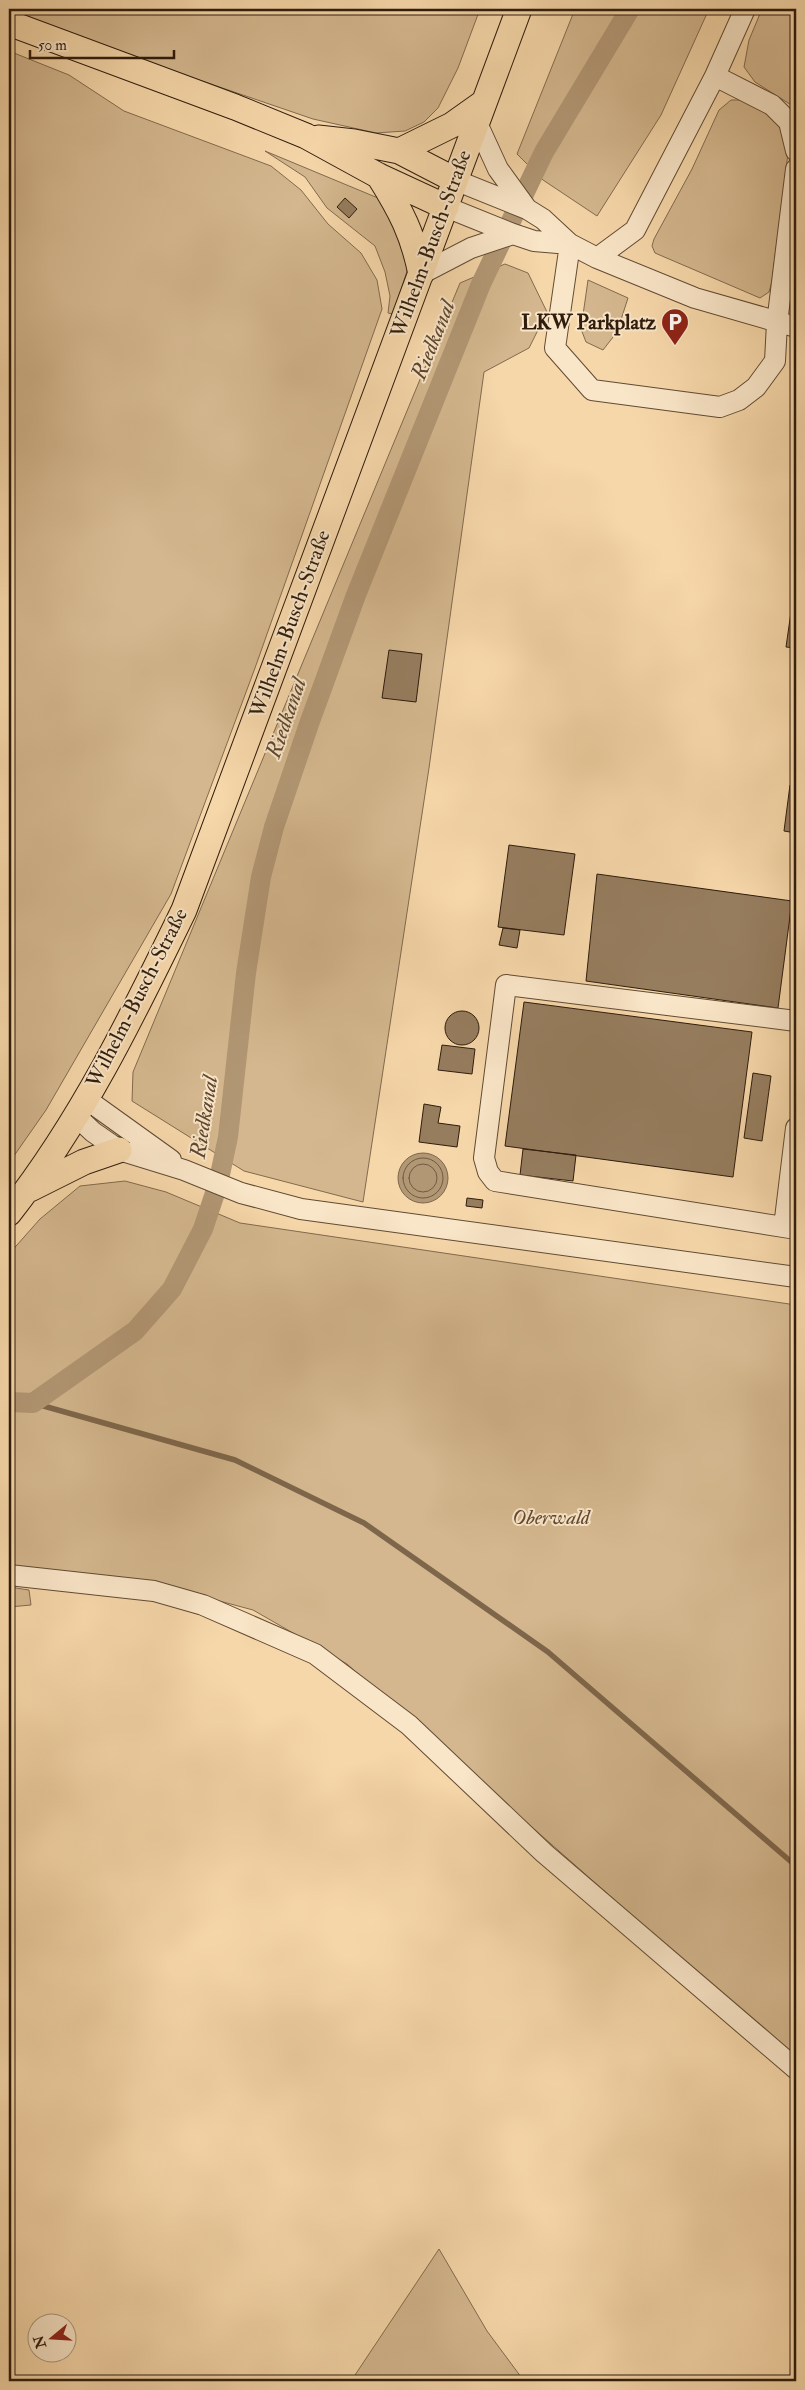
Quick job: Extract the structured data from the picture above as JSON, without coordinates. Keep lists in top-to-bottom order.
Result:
{
  "streets": {
    "main road": ["Wilhelm-Busch-Straße"]
  },
  "water": ["Riedkanal"],
  "parks": ["Oberwald"],
  "places": {
    "parking": ["LKW Parkplatz"]
  },
  "scale_bar": "50 m",
  "north": "left"
}
